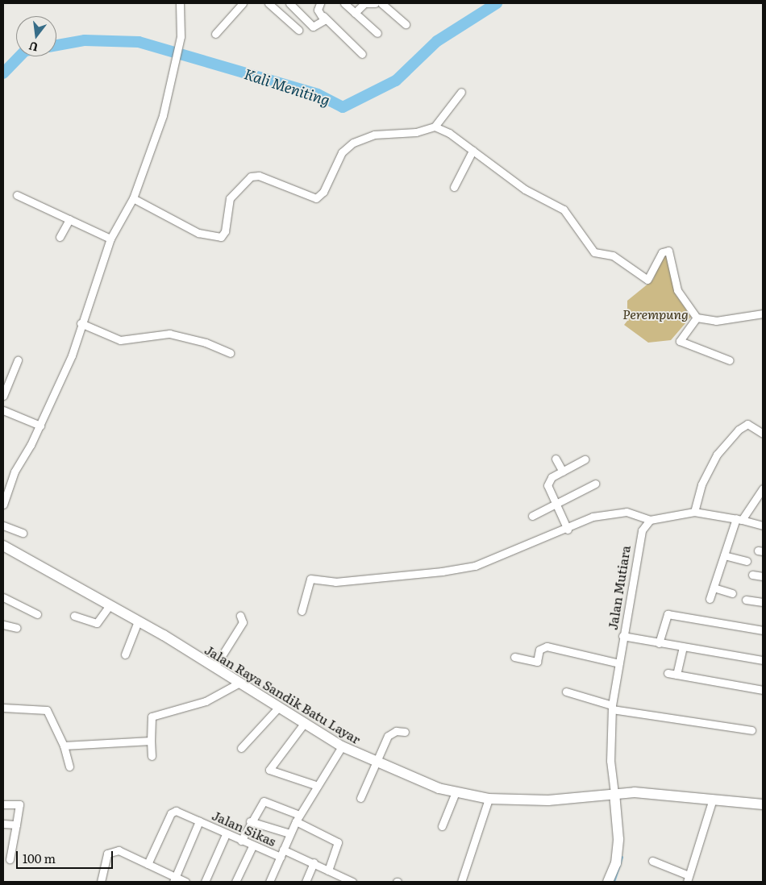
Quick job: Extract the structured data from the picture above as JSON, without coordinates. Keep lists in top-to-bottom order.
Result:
{
  "streets": {
    "main road": ["Jalan Raya Sandik Batu Layar"],
    "street": ["Jalan Mutiara", "Jalan Sikas"]
  },
  "crossings": [
    ["Jalan Mutiara", "Jalan Raya Sandik Batu Layar"]
  ],
  "water": ["Kali Meniting"],
  "parks": ["Perempung"],
  "scale_bar": "100 m",
  "north": "bottom"
}
